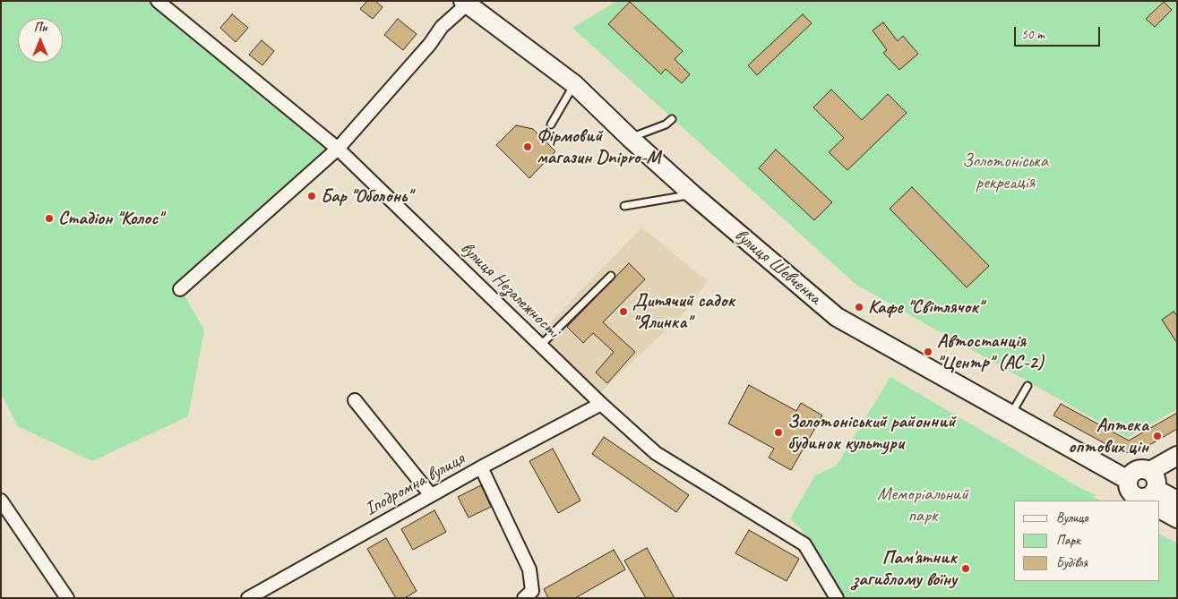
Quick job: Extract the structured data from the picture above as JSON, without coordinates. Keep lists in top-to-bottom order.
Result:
{
  "streets": {
    "main road": ["вулиця Шевченка"],
    "street": ["вулиця Незалежності", "Іподромна вулиця"]
  },
  "crossings": [
    ["вулиця Незалежності", "Іподромна вулиця"]
  ],
  "parks": ["Золотоніська рекреація", "Меморіальний парк"],
  "places": [
    "Фірмовий магазин Dnipro-M",
    "Бар \"Оболонь\"",
    "Стадіон \"Колос\"",
    "Кафе \"Світлячок\"",
    "Дитячий садок \"Ялинка\"",
    "Автостанція \"Центр\" (АС-2)",
    "Золотоніський районний будинок культури",
    "Аптека оптових цін",
    "Пам'ятник загиблому воїну"
  ],
  "legend": ["Вулиця", "Парк", "Будівля"],
  "scale_bar": "50 m",
  "north": "top"
}
